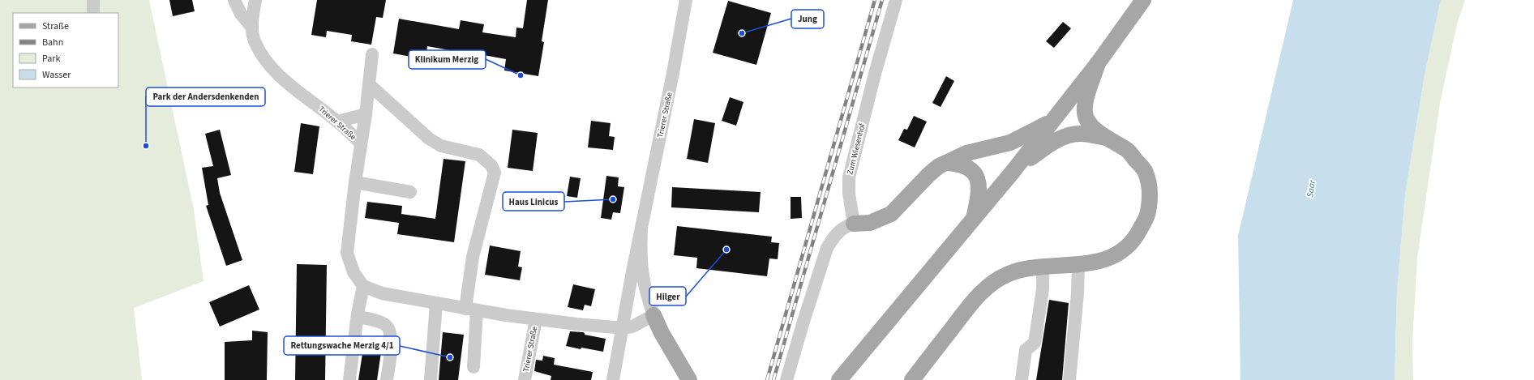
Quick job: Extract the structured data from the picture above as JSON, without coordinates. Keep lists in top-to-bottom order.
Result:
{
  "streets": {
    "street": ["Trierer Straße", "Zum Wiesenhof"]
  },
  "water": ["Saar"],
  "places": [
    "Jung",
    "Klinikum Merzig",
    "Park der Andersdenkenden",
    "Haus Linicus",
    "Hilger",
    "Rettungswache Merzig 4/1"
  ],
  "legend": [
    "Straße",
    "Bahn",
    "Park",
    "Wasser"
  ]
}
